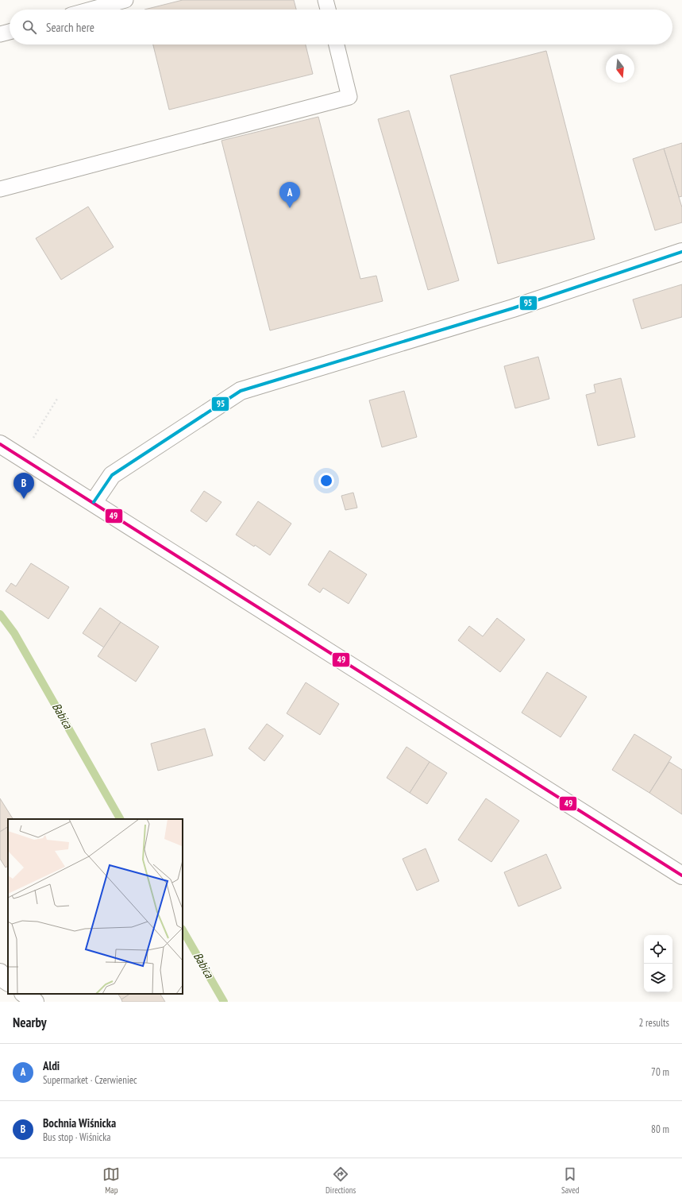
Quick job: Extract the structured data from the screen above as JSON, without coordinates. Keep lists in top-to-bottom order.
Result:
{
  "water": ["Babica"],
  "lines": ["transit line 95", "transit line 49"],
  "north": "bottom",
  "page": {
    "search": "Search here",
    "pins": ["A", "B"],
    "heading": ["Nearby", "2 results"],
    "list": [
      {
        "mark": "A",
        "name": "Aldi",
        "note": "Supermarket · Czerwieniec",
        "value": "70 m"
      },
      {
        "mark": "B",
        "name": "Bochnia Wiśnicka",
        "note": "Bus stop · Wiśnicka",
        "value": "80 m"
      }
    ],
    "nav": ["Map", "Directions", "Saved"]
  }
}
